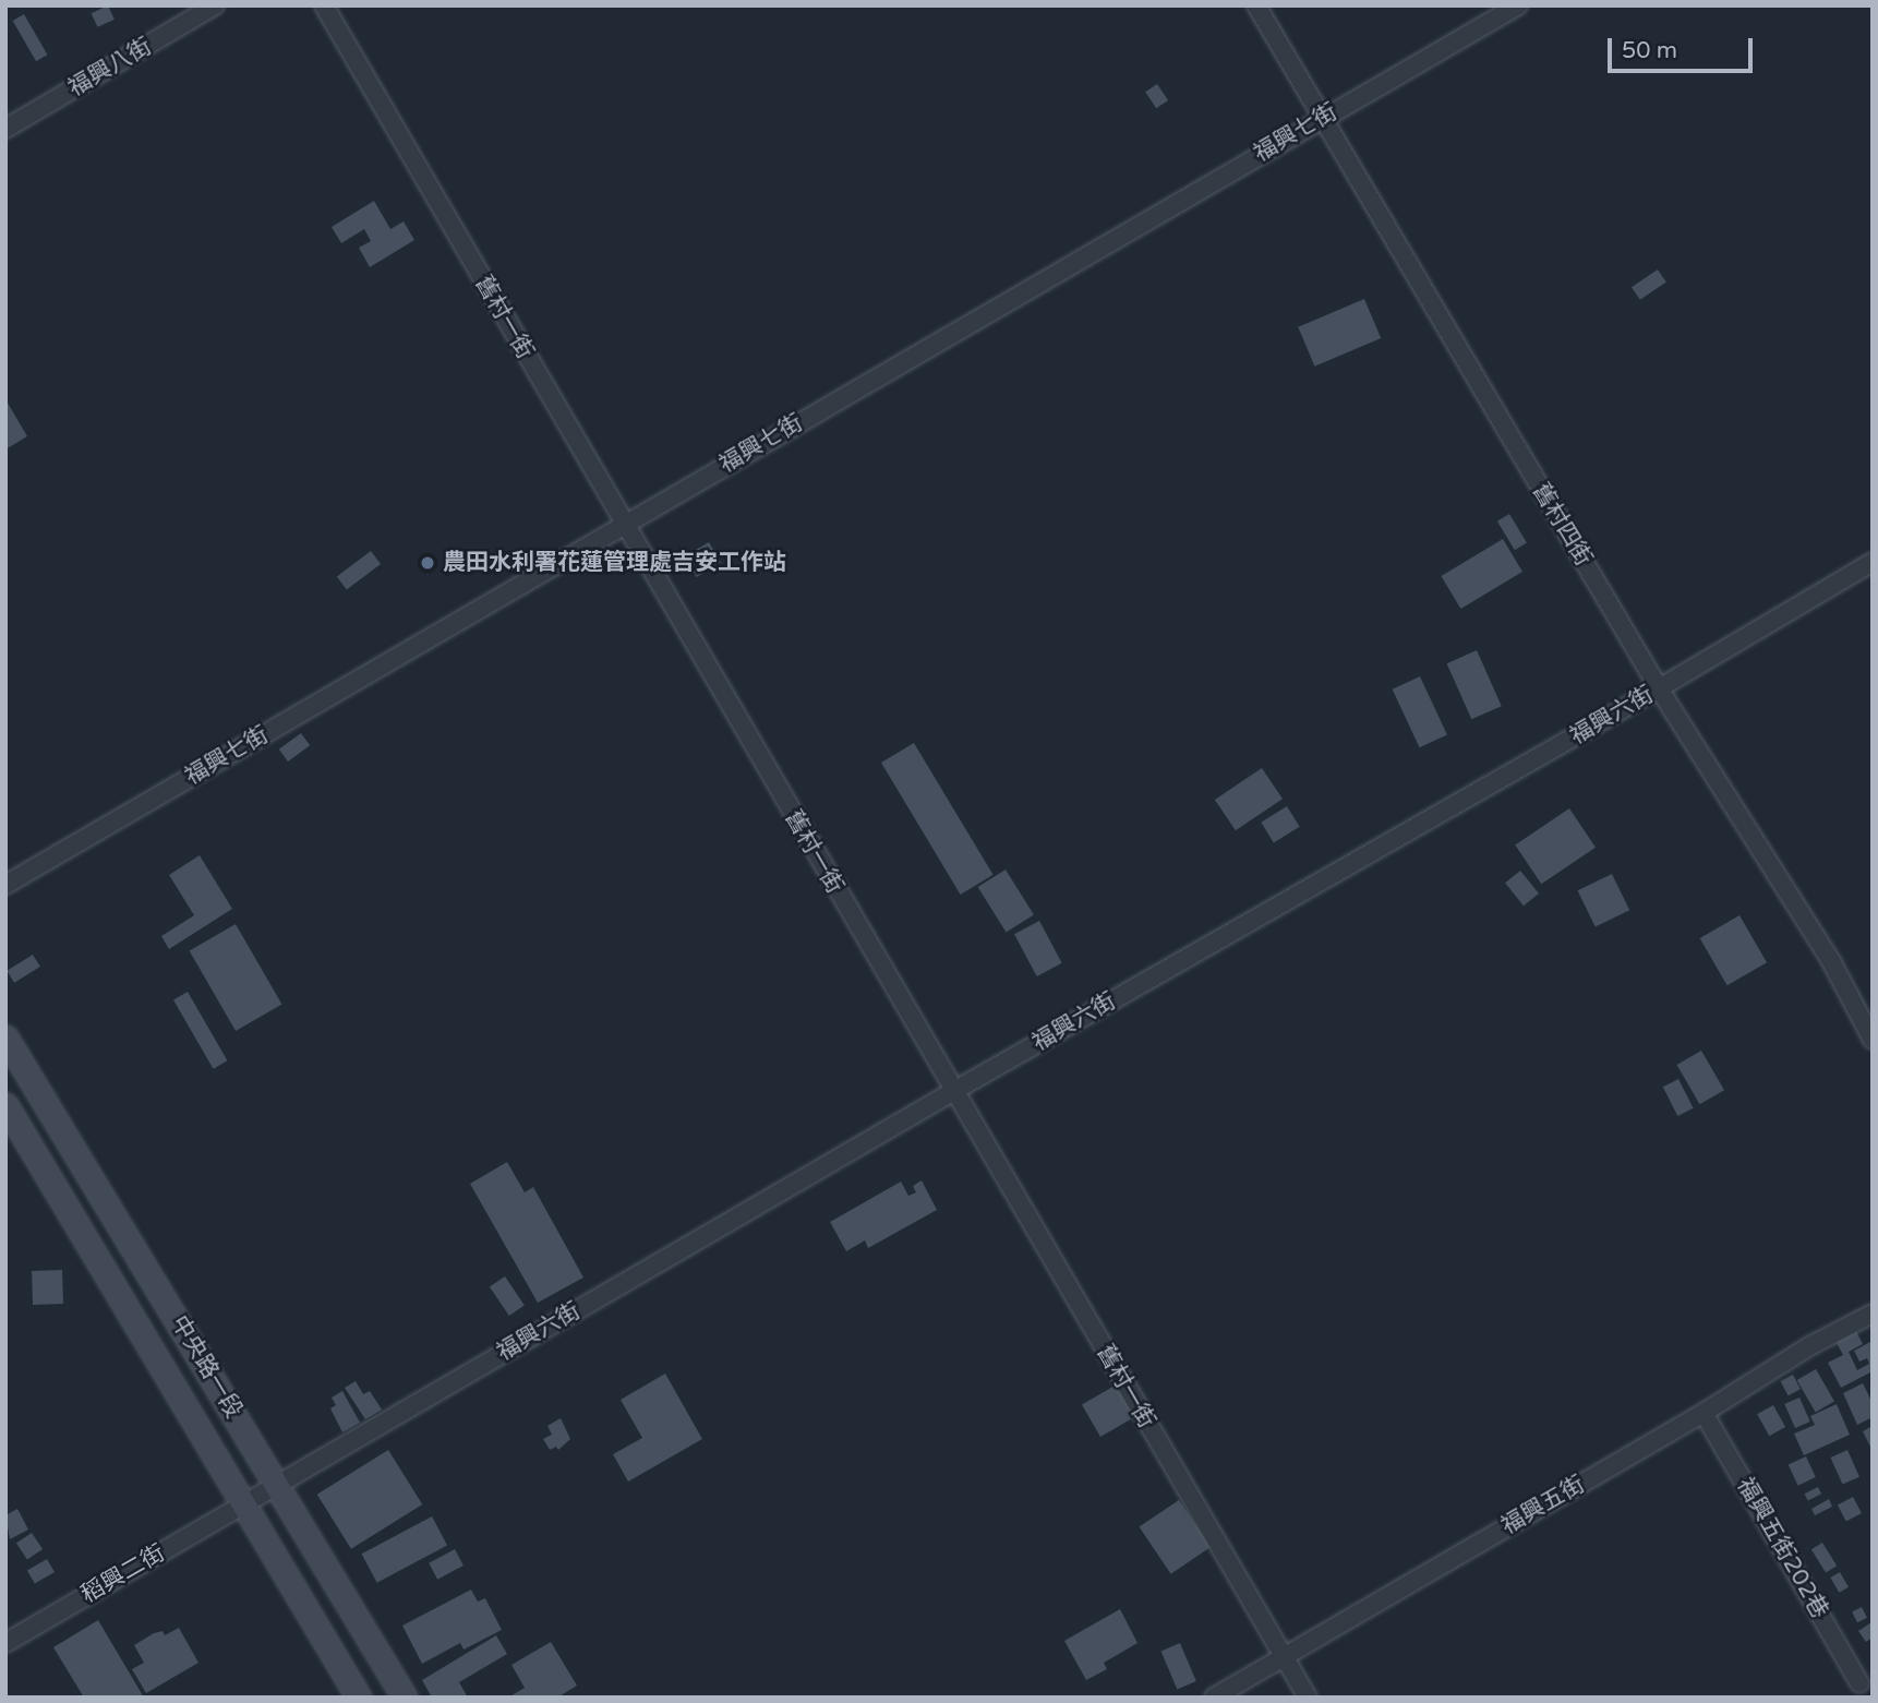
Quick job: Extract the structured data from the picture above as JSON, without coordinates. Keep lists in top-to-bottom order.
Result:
{
  "streets": {
    "street": [
      "福興八街",
      "福興七街",
      "舊村一街",
      "舊村四街",
      "福興六街",
      "中央路一段",
      "福興五街",
      "福興五街202巷",
      "稻興二街"
    ]
  },
  "crossings": [
    ["福興七街", "舊村一街"],
    ["福興七街", "舊村四街"],
    ["舊村一街", "福興六街"],
    ["舊村一街", "福興五街"],
    ["舊村四街", "福興六街"],
    ["福興六街", "中央路一段"],
    ["福興六街", "稻興二街"],
    ["中央路一段", "稻興二街"],
    ["福興五街", "福興五街202巷"]
  ],
  "places": ["農田水利署花蓮管理處吉安工作站"],
  "scale_bar": "50 m"
}
